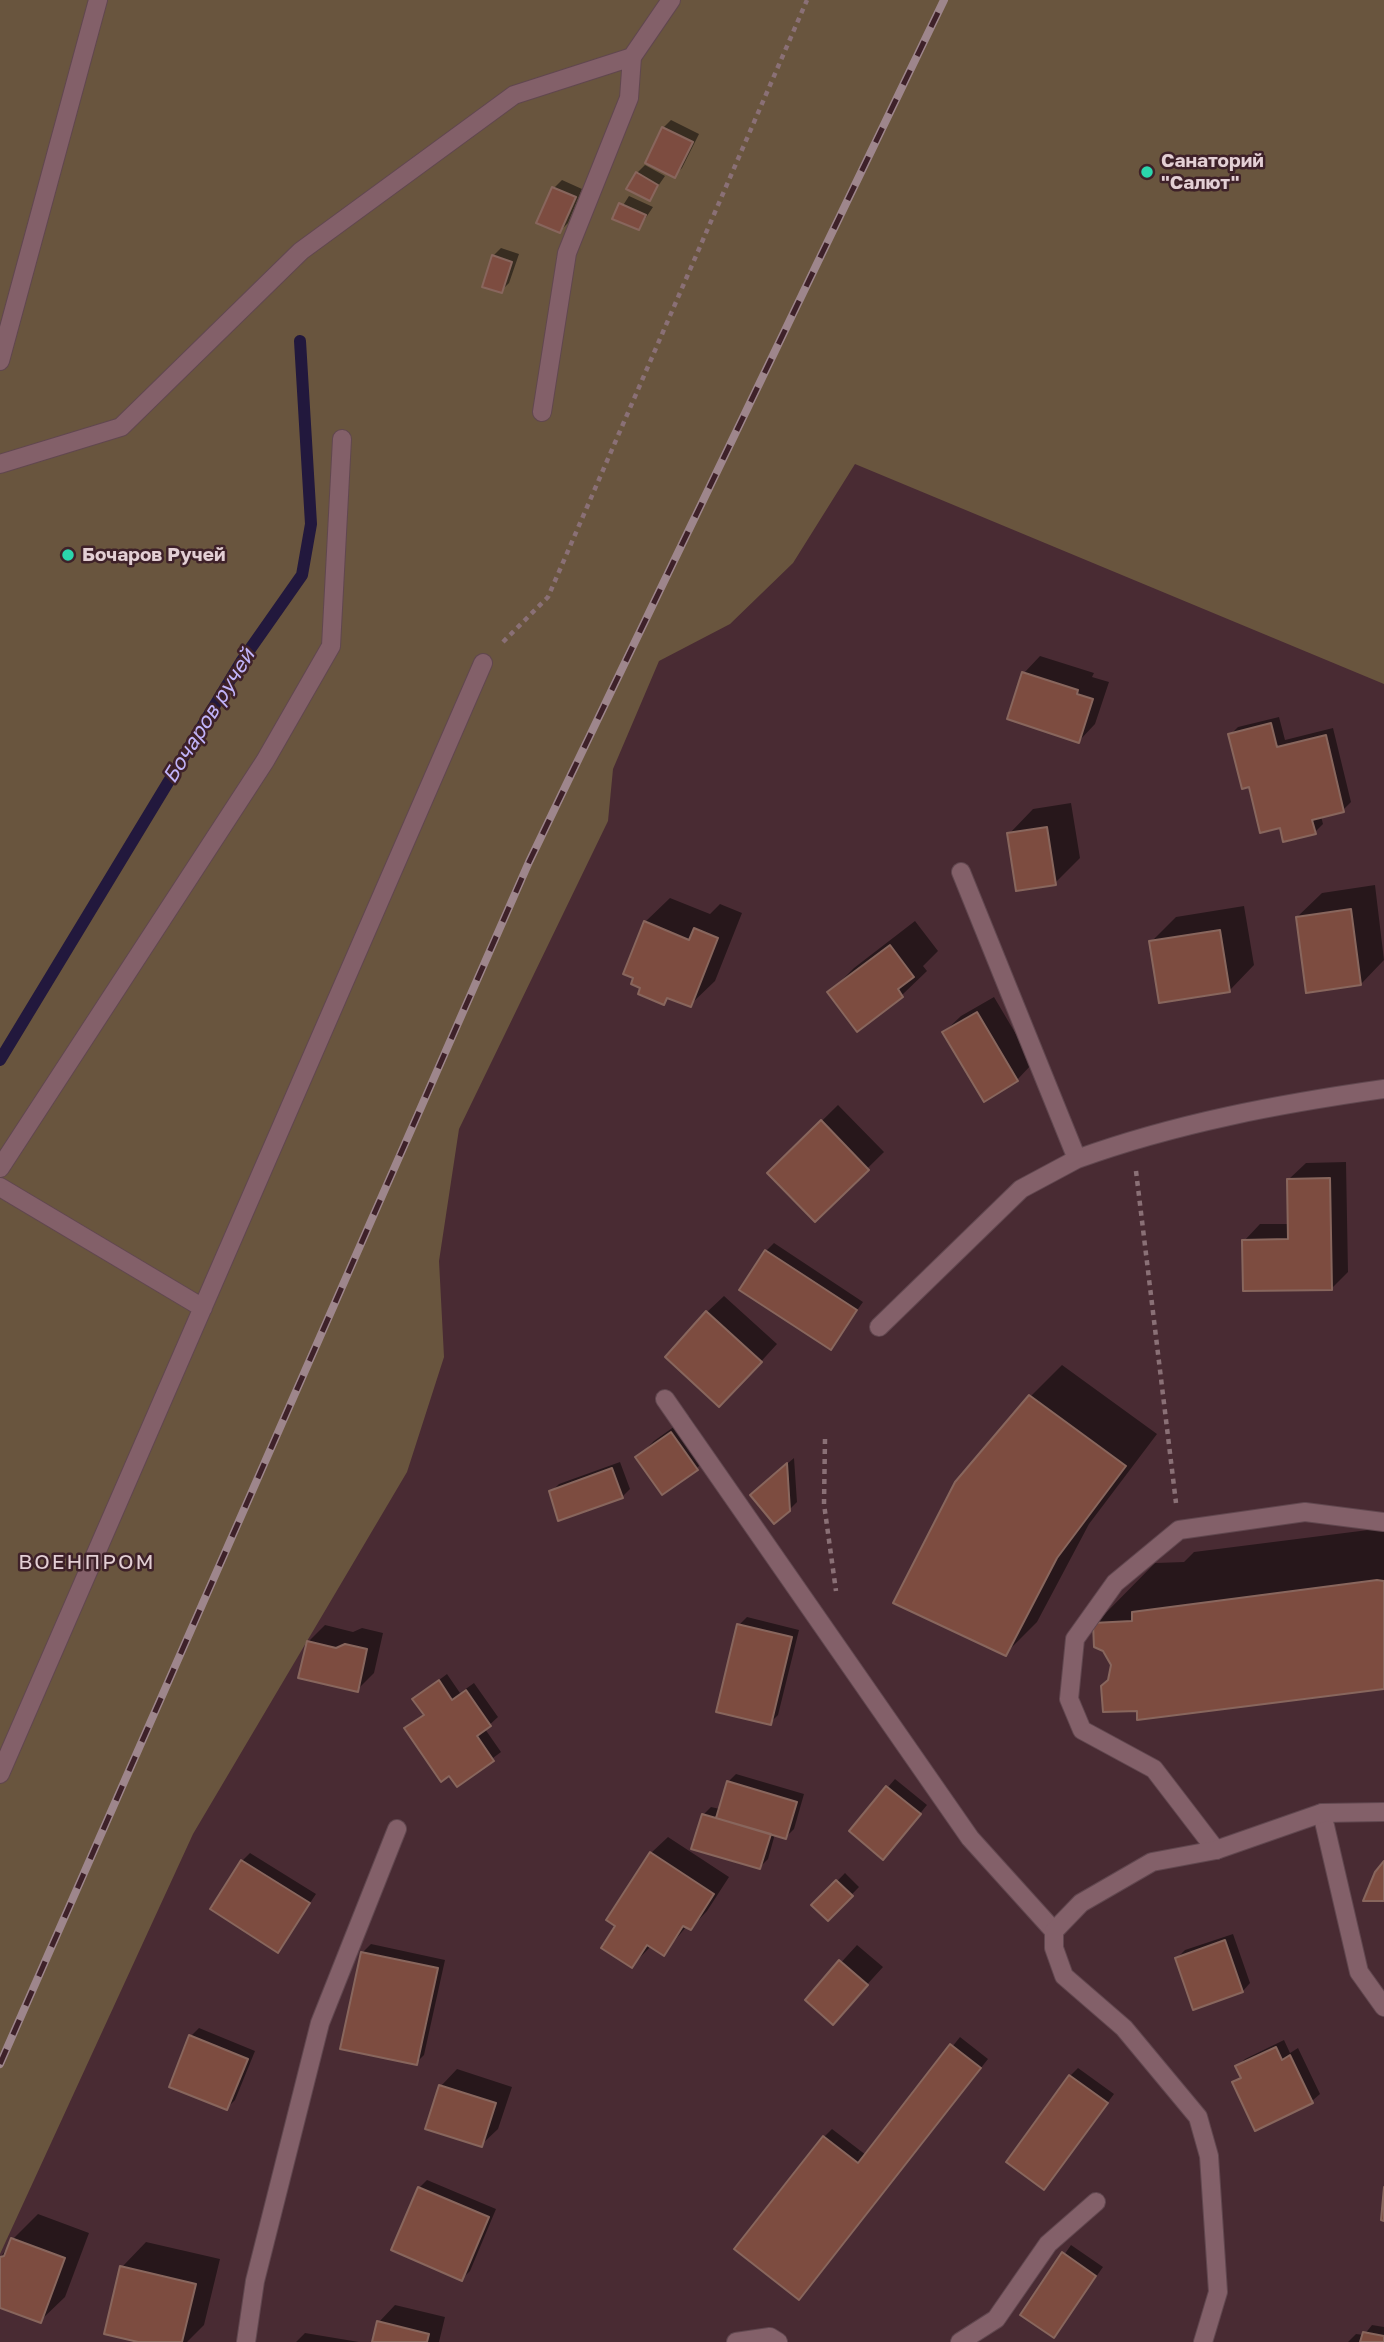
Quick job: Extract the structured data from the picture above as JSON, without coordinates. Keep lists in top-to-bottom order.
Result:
{
  "districts": ["ВОЕНПРОМ"],
  "water": ["Бочаров ручей"],
  "places": ["Санаторий \"Салют\"", "Бочаров Ручей"]
}
